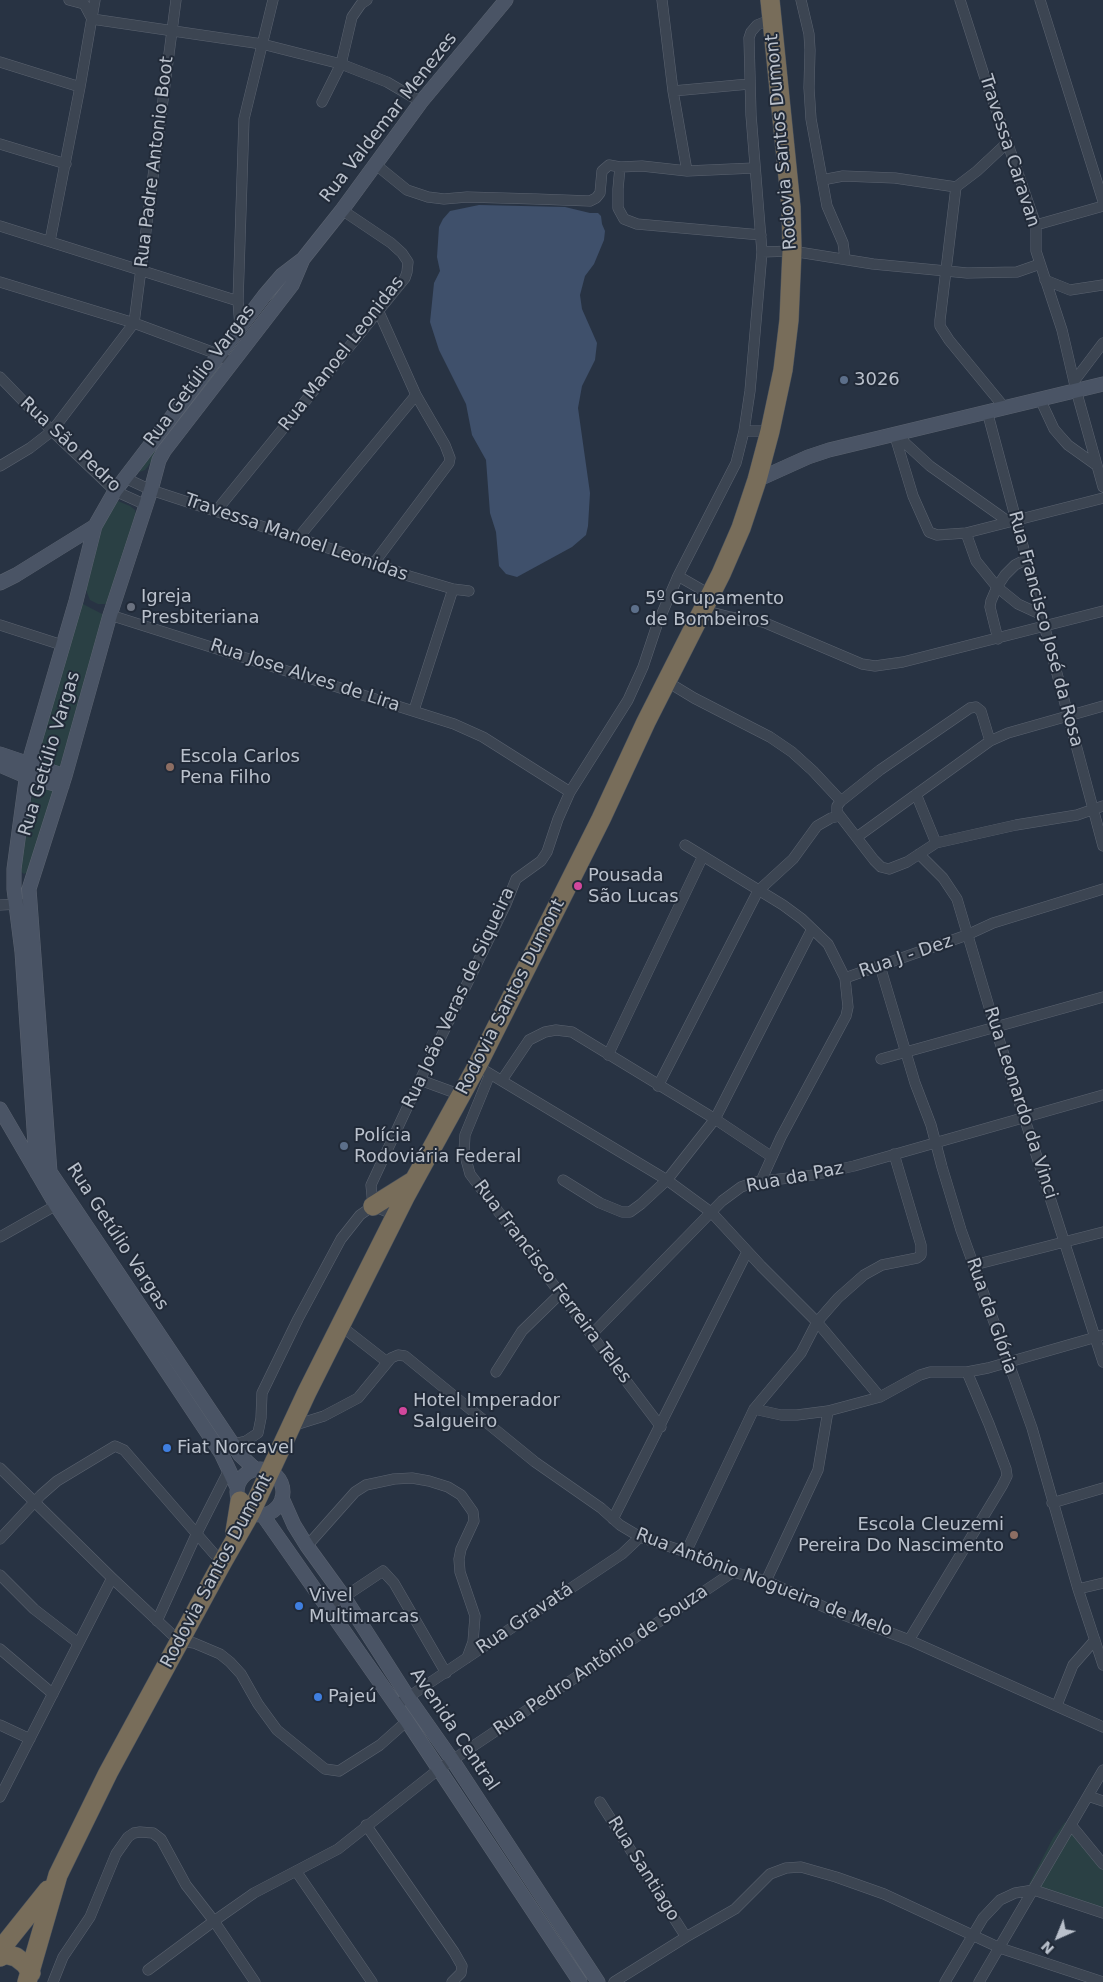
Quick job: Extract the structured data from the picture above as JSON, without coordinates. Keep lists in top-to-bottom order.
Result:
{
  "streets": {
    "highway": ["Rodovia Santos Dumont"],
    "main road": ["Rua Valdemar Menezes", "Rua Getúlio Vargas", "Avenida Central"],
    "street": [
      "Travessa Caravan",
      "Rua Padre Antonio Boot",
      "Rua Manoel Leonidas",
      "Rua São Pedro",
      "Travessa Manoel Leonidas",
      "Rua Francisco José da Rosa",
      "Rua Jose Alves de Lira",
      "Rua J - Dez",
      "Rua João Veras de Siqueira",
      "Rua Leonardo da Vinci",
      "Rua da Paz",
      "Rua Francisco Ferreira Teles",
      "Rua da Glória",
      "Rua Antônio Nogueira de Melo",
      "Rua Gravatá",
      "Rua Pedro Antônio de Souza",
      "Rua Santiago"
    ]
  },
  "crossings": [
    ["Rua Valdemar Menezes", "Rua Manoel Leonidas"],
    ["Rua Valdemar Menezes", "Rua Getúlio Vargas"],
    ["Rodovia Santos Dumont", "Rua Getúlio Vargas"],
    ["Rodovia Santos Dumont", "Rua João Veras de Siqueira"],
    ["Rodovia Santos Dumont", "Rua Francisco Ferreira Teles"],
    ["Rodovia Santos Dumont", "Avenida Central"],
    ["Rua Manoel Leonidas", "Travessa Manoel Leonidas"],
    ["Rua Getúlio Vargas", "Rua São Pedro"],
    ["Rua Getúlio Vargas", "Travessa Manoel Leonidas"],
    ["Rua Getúlio Vargas", "Rua Jose Alves de Lira"],
    ["Rua Getúlio Vargas", "Avenida Central"],
    ["Rua Jose Alves de Lira", "Rua João Veras de Siqueira"],
    ["Rua J - Dez", "Rua Leonardo da Vinci"],
    ["Rua J - Dez", "Rua da Glória"],
    ["Rua Leonardo da Vinci", "Rua da Paz"],
    ["Rua da Paz", "Rua Francisco Ferreira Teles"],
    ["Rua da Paz", "Rua da Glória"],
    ["Rua Antônio Nogueira de Melo", "Rua Gravatá"],
    ["Rua Antônio Nogueira de Melo", "Rua Pedro Antônio de Souza"],
    ["Rua Gravatá", "Avenida Central"],
    ["Rua Pedro Antônio de Souza", "Avenida Central"]
  ],
  "places": [
    "3026",
    "Igreja Presbiteriana",
    "5º Grupamento de Bombeiros",
    "Escola Carlos Pena Filho",
    "Pousada São Lucas",
    "Polícia Rodoviária Federal",
    "Hotel Imperador Salgueiro",
    "Fiat Norcavel",
    "Escola Cleuzemi Pereira Do Nascimento",
    "Vivel Multimarcas",
    "Pajeú"
  ],
  "north": "bottom left"
}
